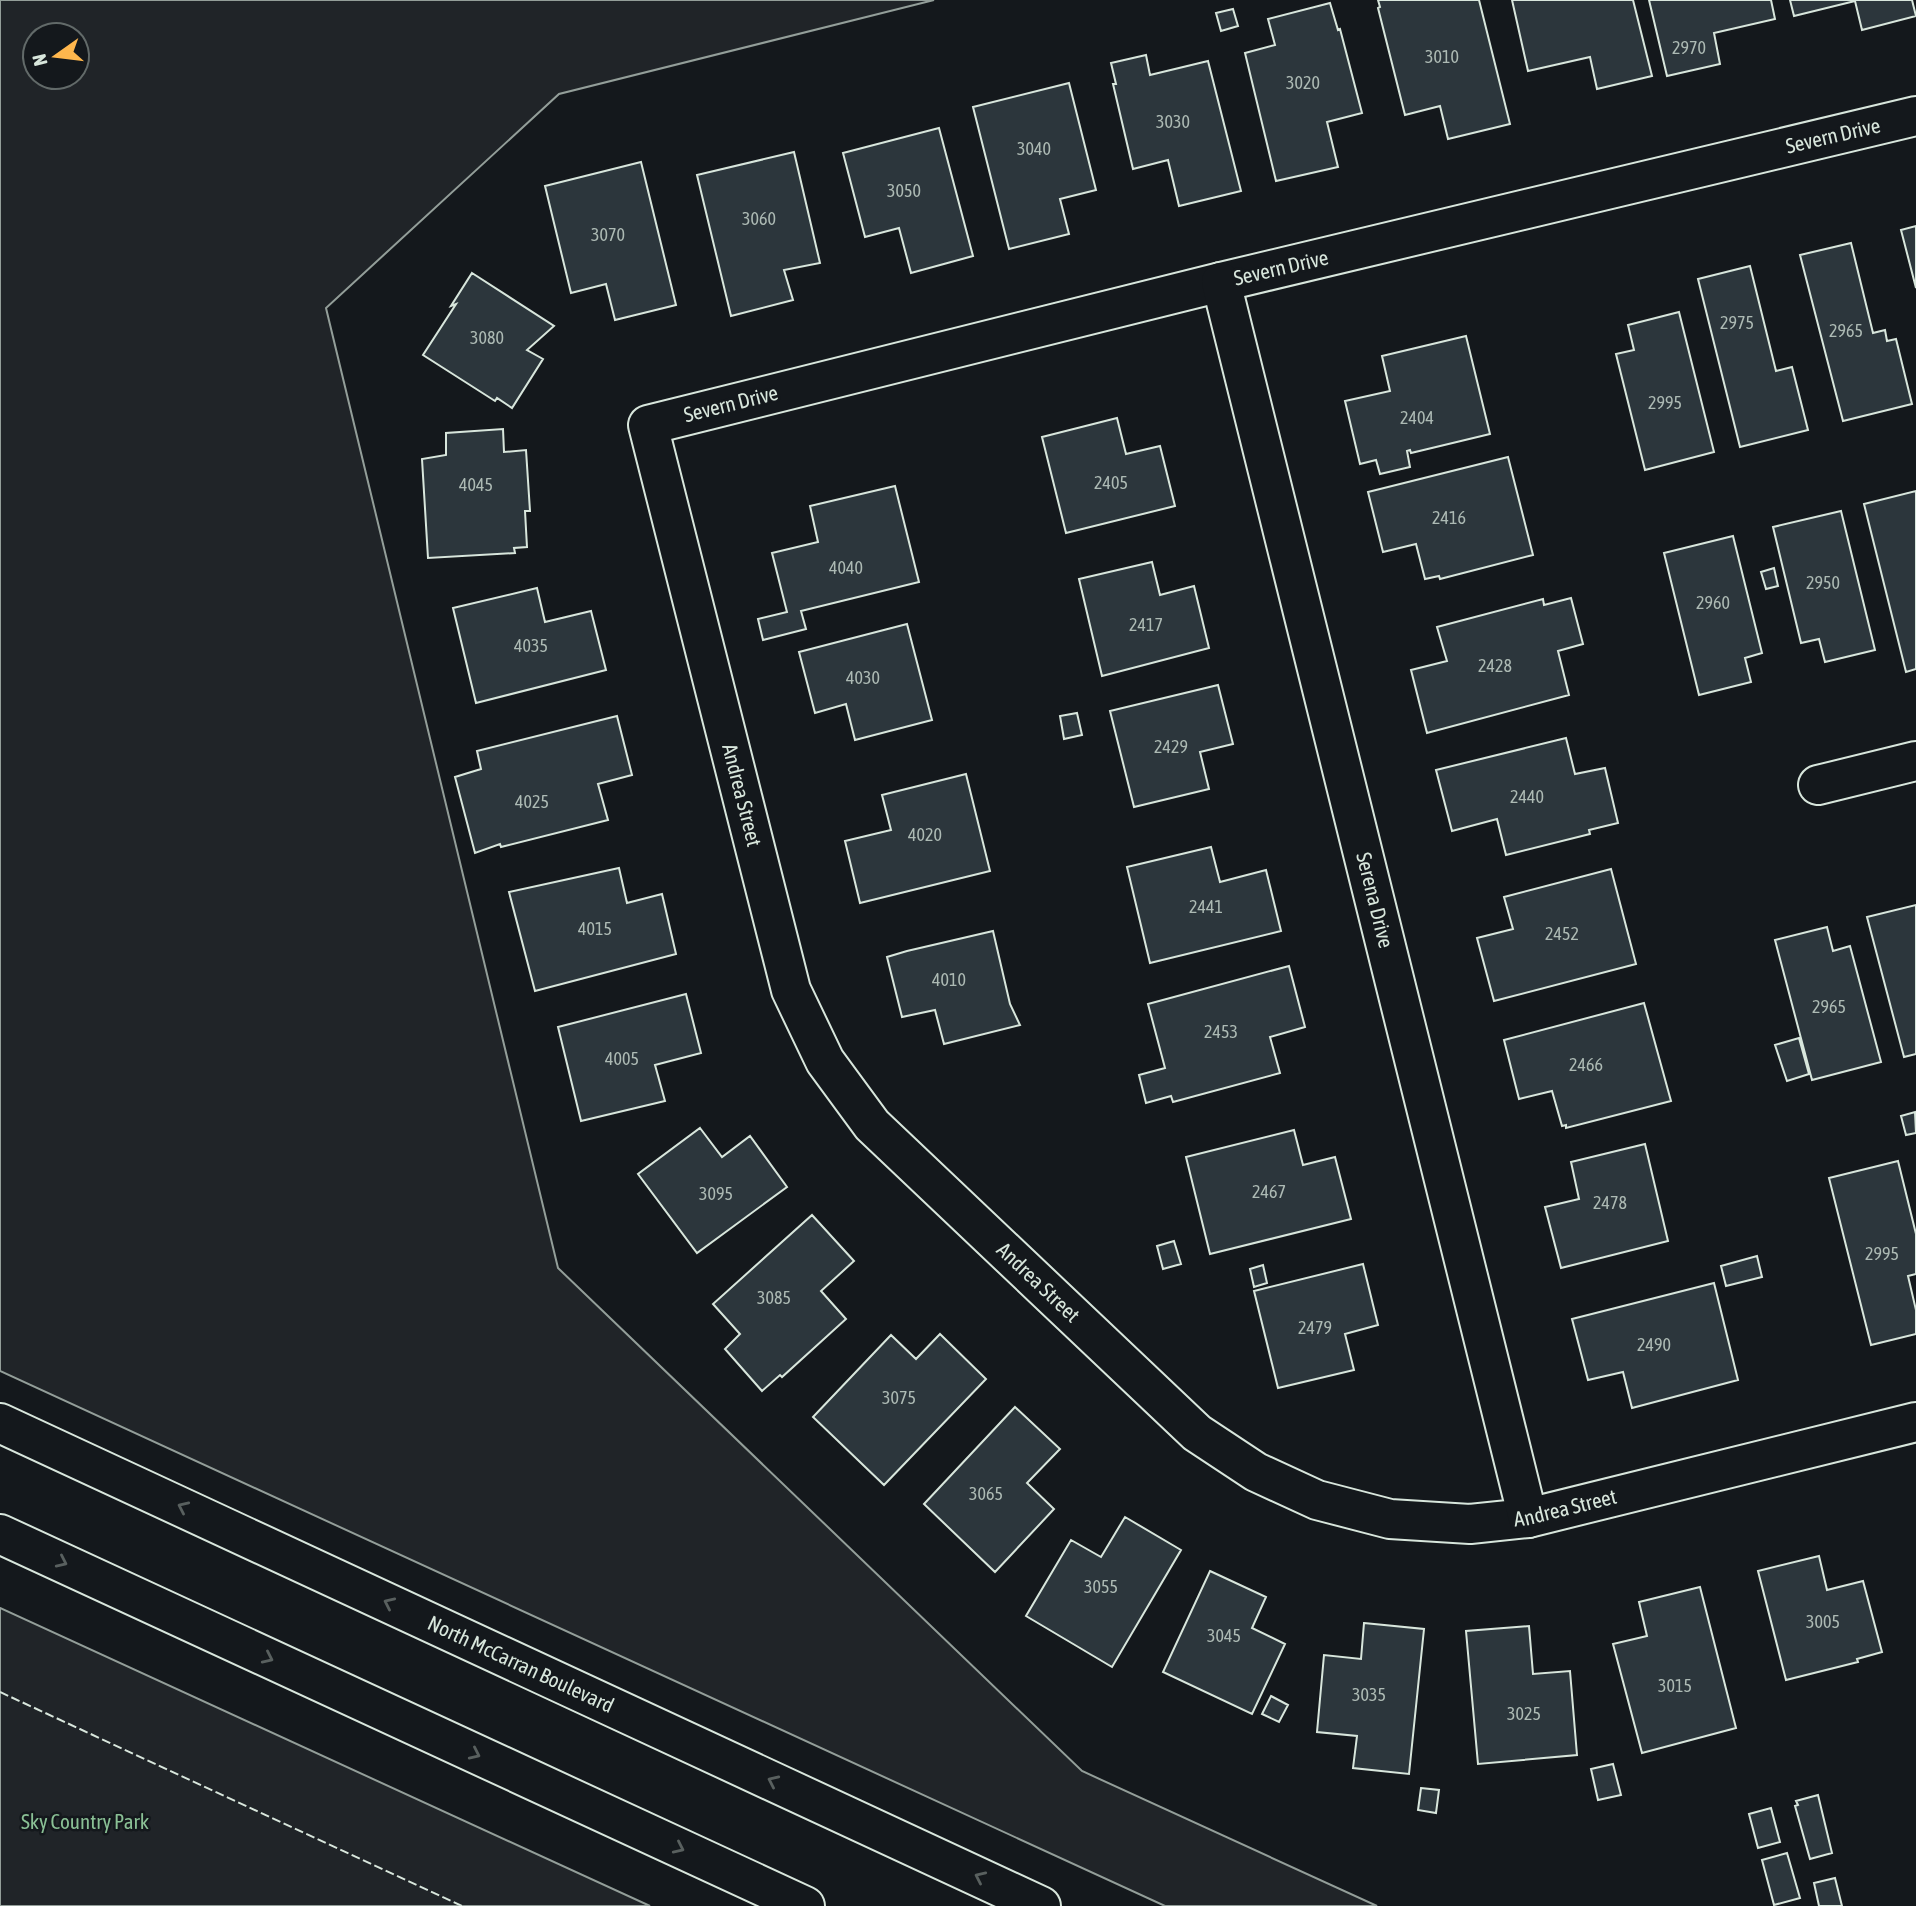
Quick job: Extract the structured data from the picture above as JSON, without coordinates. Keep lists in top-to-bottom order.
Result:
{
  "streets": {
    "street": [
      "Severn Drive",
      "Andrea Street",
      "Serena Drive",
      "North McCarran Boulevard"
    ]
  },
  "crossings": [
    ["Severn Drive", "Andrea Street"],
    ["Severn Drive", "Serena Drive"],
    ["Andrea Street", "Serena Drive"]
  ],
  "parks": ["Sky Country Park"],
  "house_numbers": [
    "2970",
    "3010",
    "3020",
    "3030",
    "3040",
    "3050",
    "3060",
    "3070",
    "2975",
    "2965",
    "3080",
    "2995",
    "2404",
    "2405",
    "4045",
    "2416",
    "4040",
    "2950",
    "2960",
    "2417",
    "4035",
    "2428",
    "4030",
    "2429",
    "2440",
    "4025",
    "4020",
    "2441",
    "4015",
    "2452",
    "4010",
    "2965",
    "2453",
    "4005",
    "2466",
    "2467",
    "3095",
    "2478",
    "2995",
    "3085",
    "2479",
    "2490",
    "3075",
    "3065",
    "3055",
    "3005",
    "3045",
    "3015",
    "3035",
    "3025"
  ],
  "north": "left"
}
